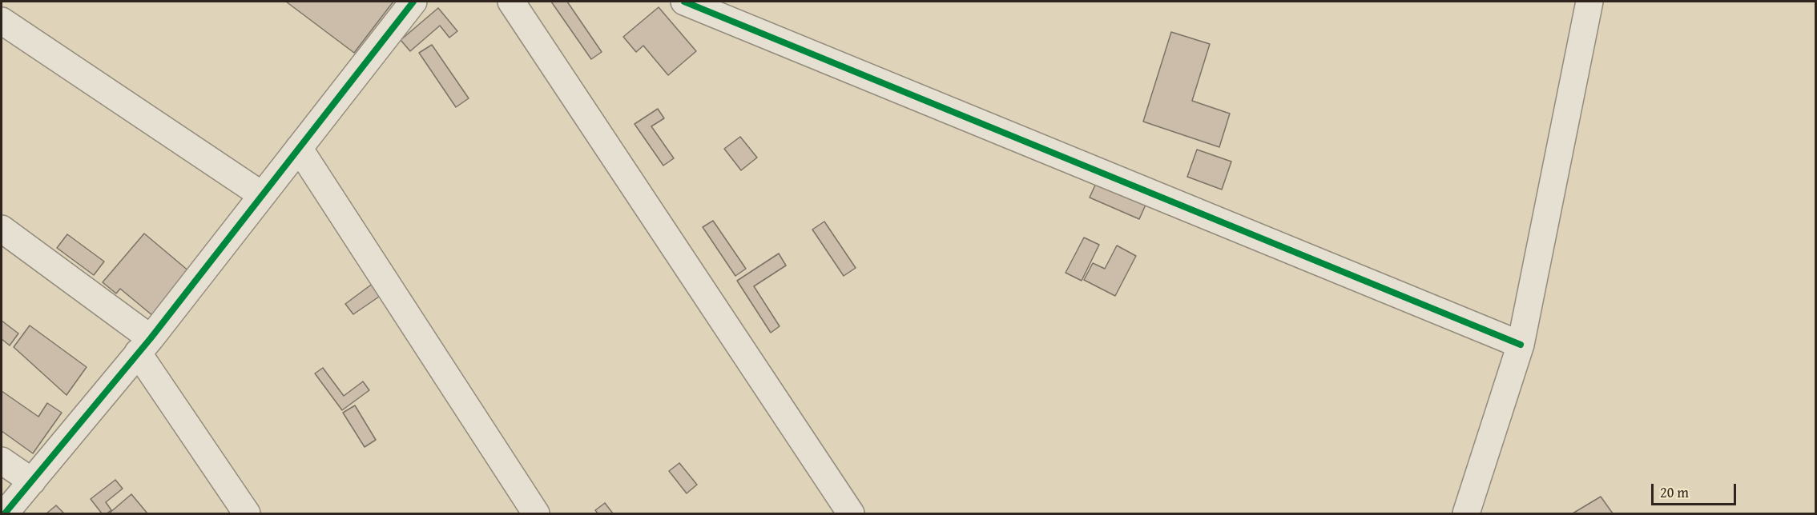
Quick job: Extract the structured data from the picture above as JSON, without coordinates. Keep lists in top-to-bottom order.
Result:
{
  "scale_bar": "20 m"
}
